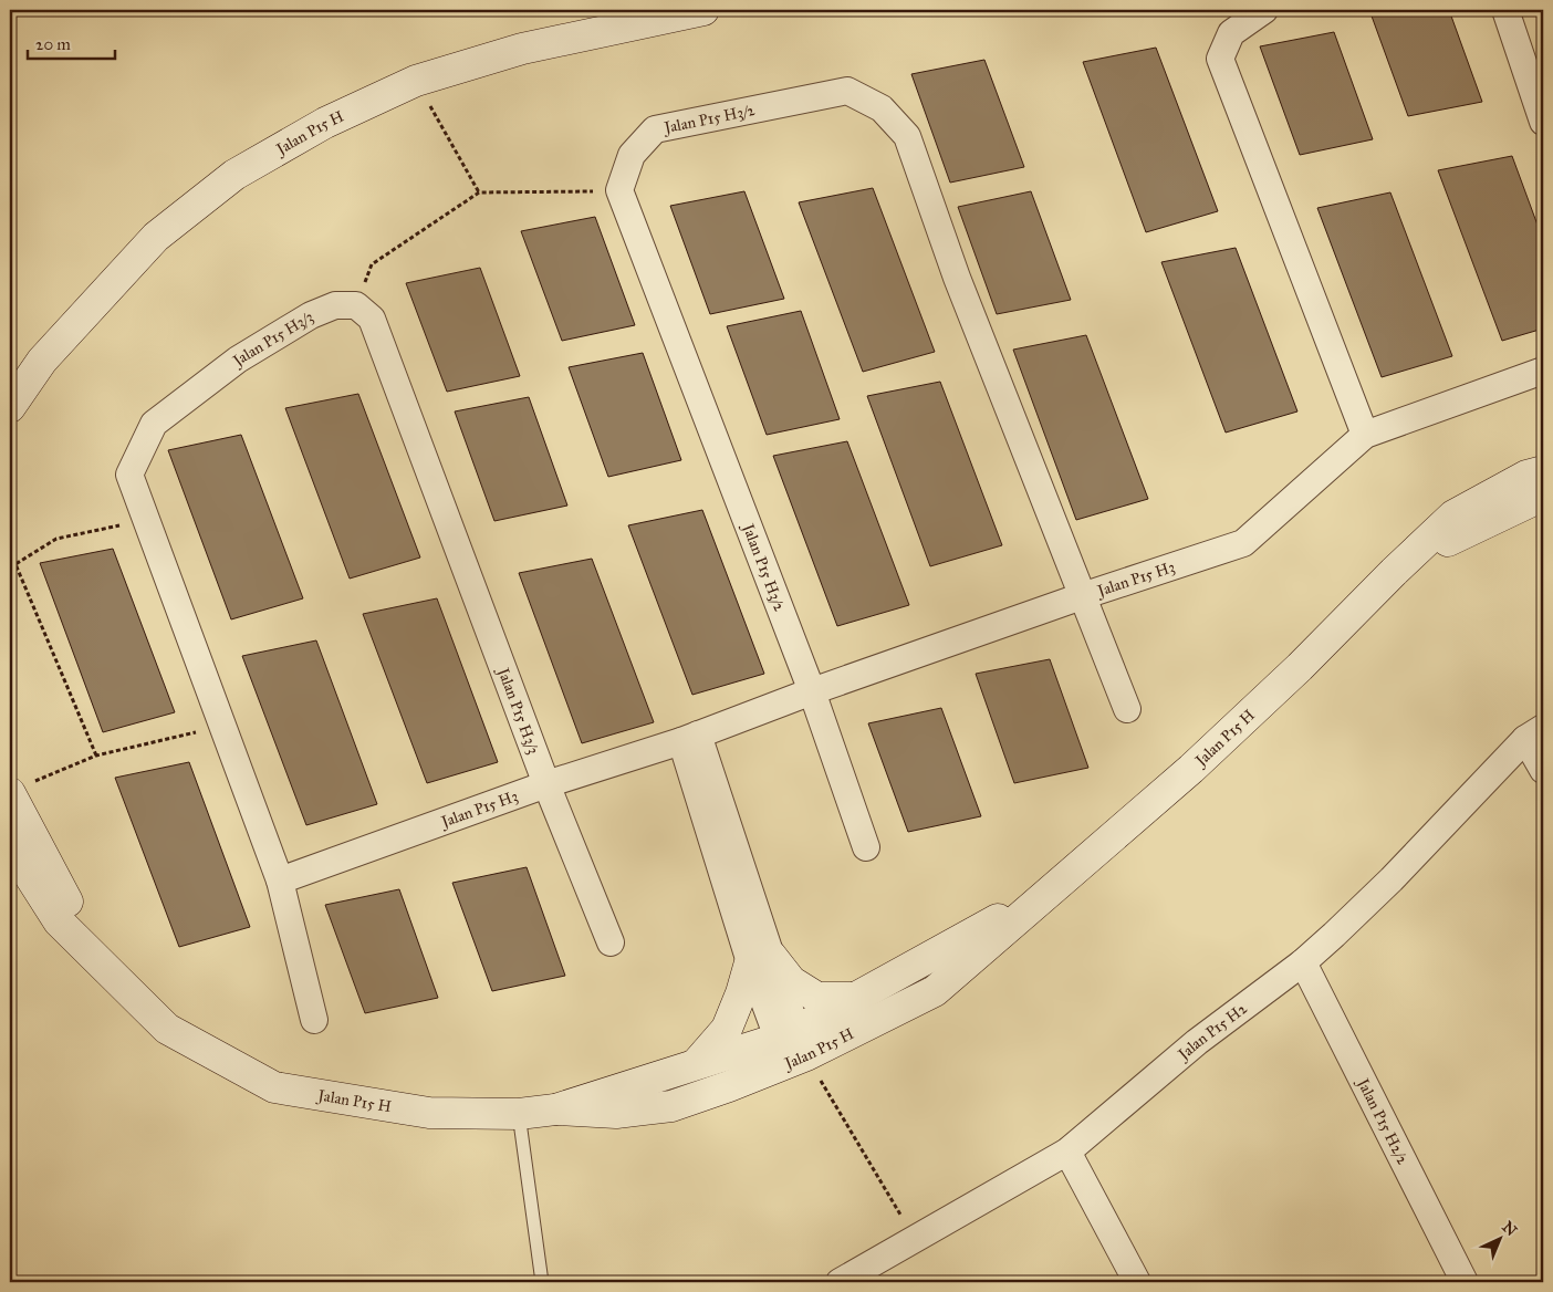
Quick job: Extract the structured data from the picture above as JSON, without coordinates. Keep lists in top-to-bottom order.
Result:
{
  "streets": {
    "street": [
      "Jalan P15 H3/2",
      "Jalan P15 H",
      "Jalan P15 H3/3",
      "Jalan P15 H3",
      "Jalan P15 H2",
      "Jalan P15 H2/2"
    ]
  },
  "crossings": [
    ["Jalan P15 H3/2", "Jalan P15 H3"],
    ["Jalan P15 H3/3", "Jalan P15 H3"],
    ["Jalan P15 H2", "Jalan P15 H2/2"]
  ],
  "scale_bar": "20 m",
  "north": "top right"
}
